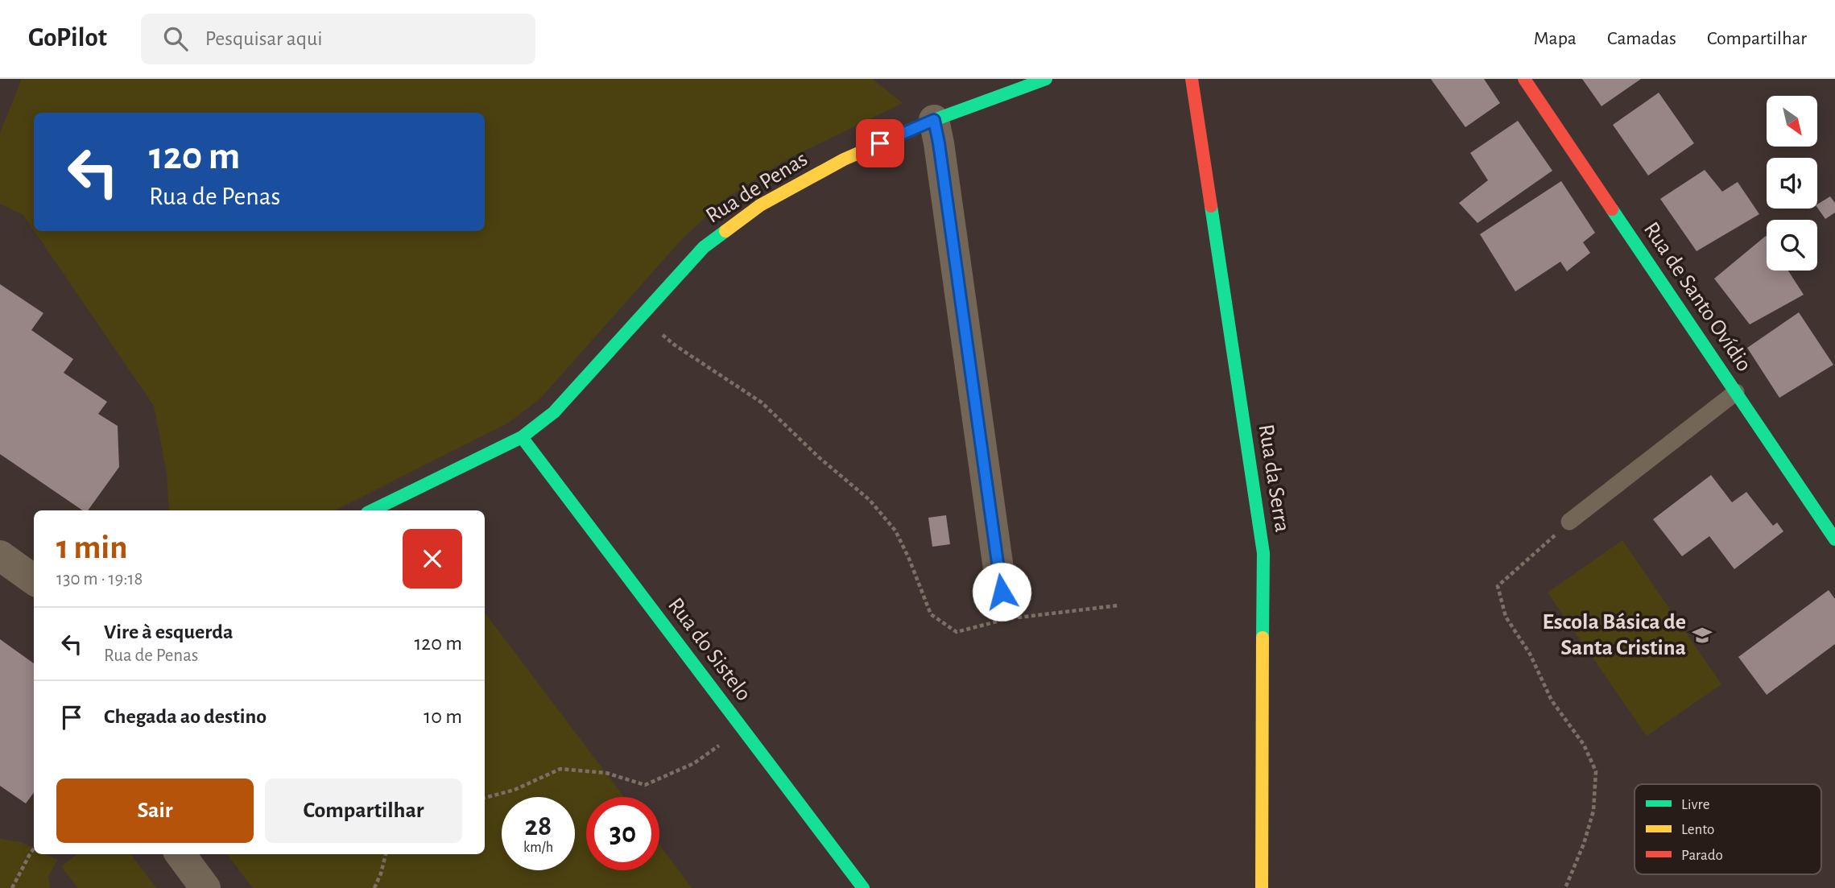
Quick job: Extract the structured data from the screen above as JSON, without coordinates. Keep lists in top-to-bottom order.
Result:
{
  "streets": {
    "street": [
      "Rua de Penas",
      "Rua de Santo Ovídio",
      "Rua da Serra",
      "Rua do Sistelo"
    ]
  },
  "crossings": [
    ["Rua de Penas", "Rua do Sistelo"]
  ],
  "places": {
    "school or university": ["Escola Básica de Santa Cristina"]
  },
  "legend": ["Livre", "Lento", "Parado"],
  "north": "bottom right",
  "page": {
    "header": "GoPilot",
    "search": "Pesquisar aqui",
    "nav": ["Mapa", "Camadas", "Compartilhar"],
    "turn": ["120 m", "Rua de Penas"],
    "heading": ["1 min", "130 m · 19:18"],
    "list": [
      {
        "name": "Vire à esquerda",
        "note": "Rua de Penas",
        "value": "120 m"
      },
      {
        "name": "Chegada ao destino",
        "value": "10 m"
      }
    ],
    "buttons": ["Sair", "Compartilhar"],
    "speed": "28 km/h",
    "limit": "30"
  }
}
